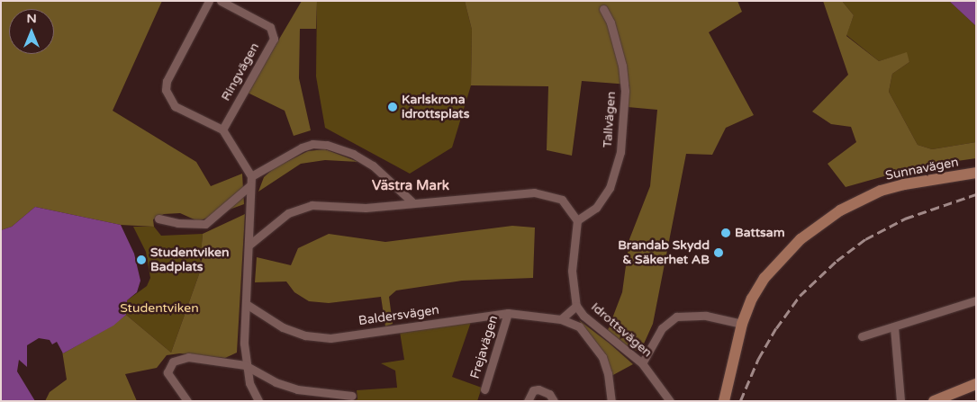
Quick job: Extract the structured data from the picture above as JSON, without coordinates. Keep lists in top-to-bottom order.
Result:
{
  "streets": {
    "main road": ["Sunnavägen"],
    "street": [
      "Ringvägen",
      "Tallvägen",
      "Baldersvägen",
      "Idrottsvägen",
      "Frejavägen"
    ]
  },
  "crossings": [
    ["Tallvägen", "Idrottsvägen"],
    ["Baldersvägen", "Frejavägen"]
  ],
  "districts": ["Västra Mark"],
  "parks": ["Studentviken"],
  "places": [
    "Karlskrona idrottsplats",
    "Battsam",
    "Brandab Skydd & Säkerhet AB",
    "Studentviken Badplats"
  ],
  "north": "top"
}
